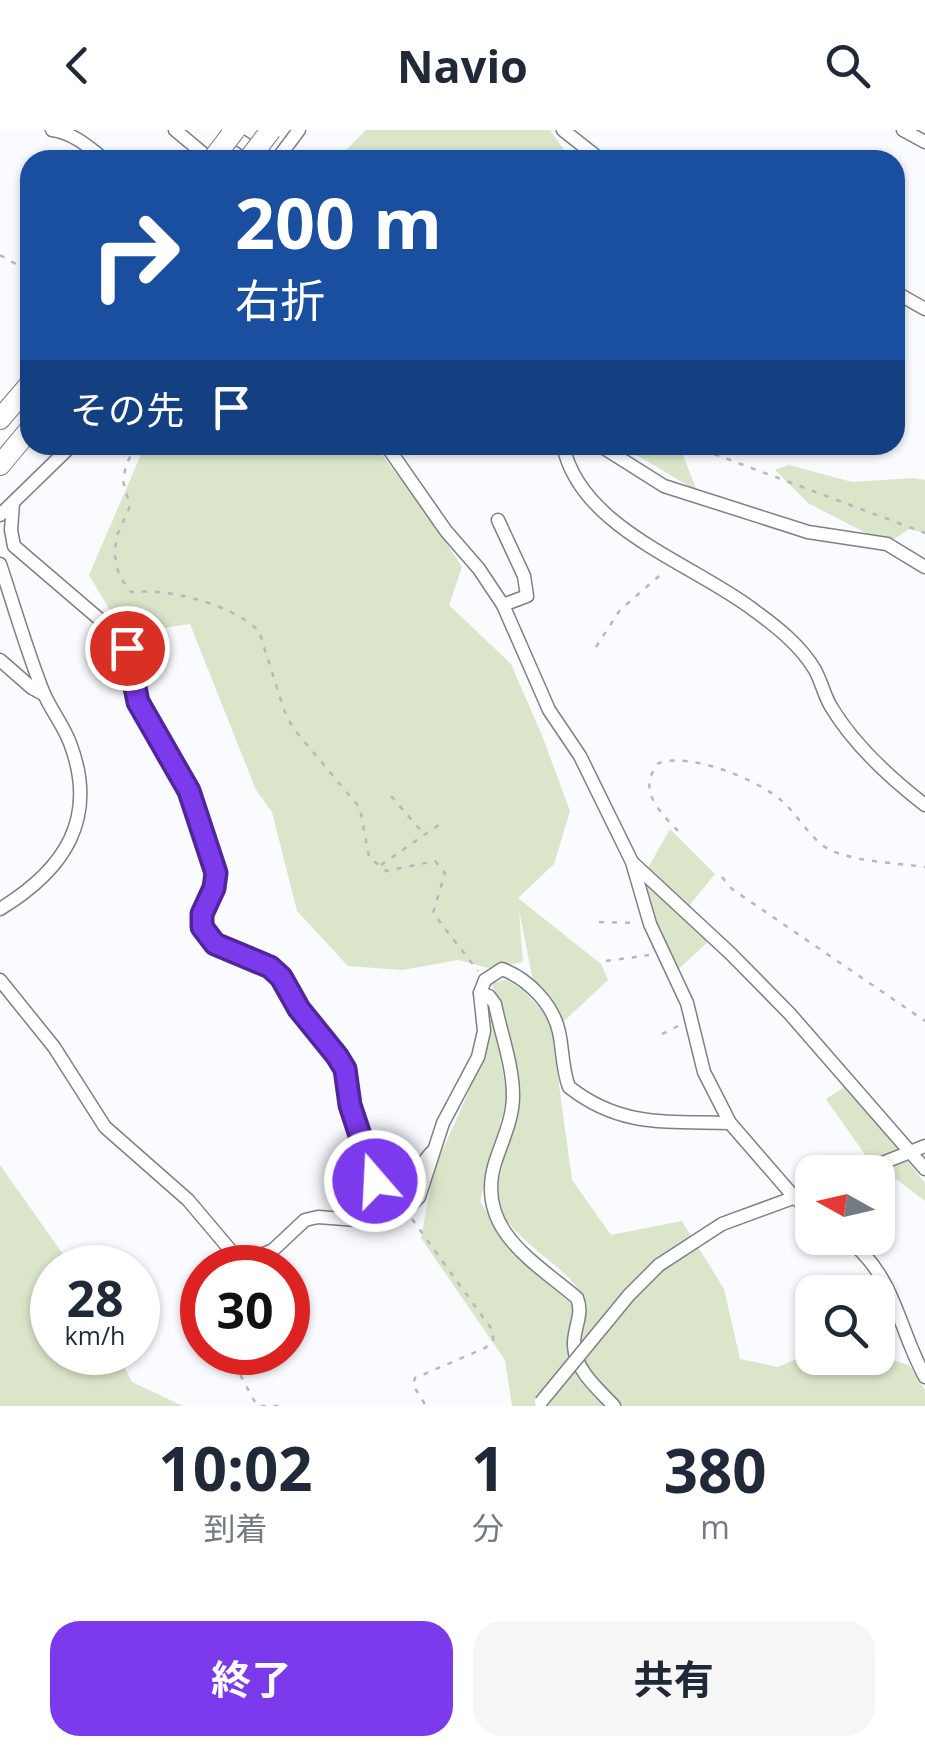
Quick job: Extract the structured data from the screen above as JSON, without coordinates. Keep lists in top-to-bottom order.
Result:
{
  "north": "left",
  "page": {
    "header": "Navio",
    "turn": ["200 m", "右折"],
    "then": "その先",
    "speed": "28 km/h",
    "limit": "30",
    "eta": [
      "10:02",
      "到着",
      "1",
      "分",
      "380",
      "m"
    ],
    "buttons": ["終了", "共有"]
  }
}
